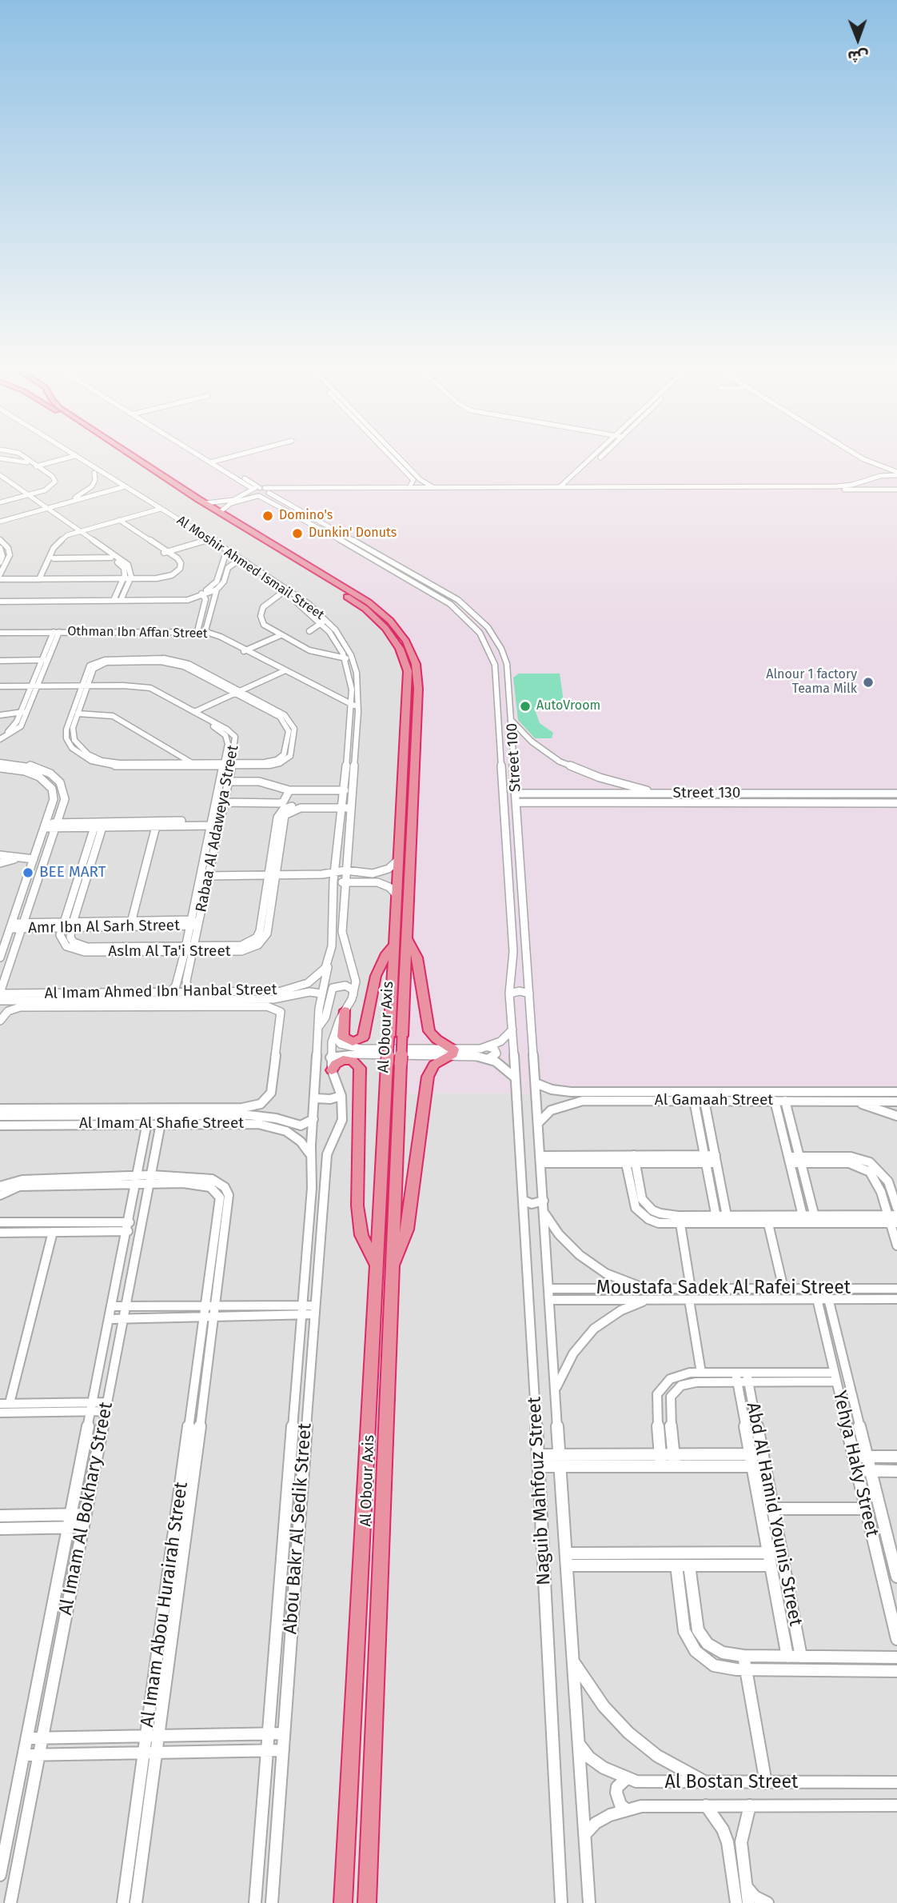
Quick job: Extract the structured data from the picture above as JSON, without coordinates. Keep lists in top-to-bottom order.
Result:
{
  "streets": {
    "highway": ["Al Obour Axis"],
    "street": [
      "Al Moshir Ahmed Ismail Street",
      "Othman Ibn Affan Street",
      "Street 100",
      "Street 130",
      "Rabaa Al Adaweya Street",
      "Amr Ibn Al Sarh Street",
      "Aslm Al Ta'i Street",
      "Al Imam Ahmed Ibn Hanbal Street",
      "Al Gamaah Street",
      "Al Imam Al Shafie Street",
      "Moustafa Sadek Al Rafei Street",
      "Yehya Haky Street",
      "Naguib Mahfouz Street",
      "Al Imam Al Bokhary Street",
      "Abd Al Hamid Younis Street",
      "Abou Bakr Al Sedik Street",
      "Al Imam Abou Hurairah Street",
      "Al Bostan Street"
    ]
  },
  "crossings": [
    ["Al Moshir Ahmed Ismail Street", "Othman Ibn Affan Street"],
    ["Al Moshir Ahmed Ismail Street", "Aslm Al Ta'i Street"],
    ["Street 100", "Street 130"],
    ["Street 100", "Al Gamaah Street"],
    ["Street 100", "Naguib Mahfouz Street"],
    ["Rabaa Al Adaweya Street", "Amr Ibn Al Sarh Street"],
    ["Rabaa Al Adaweya Street", "Aslm Al Ta'i Street"],
    ["Rabaa Al Adaweya Street", "Al Imam Ahmed Ibn Hanbal Street"],
    ["Amr Ibn Al Sarh Street", "Aslm Al Ta'i Street"],
    ["Al Imam Ahmed Ibn Hanbal Street", "Abou Bakr Al Sedik Street"],
    ["Al Gamaah Street", "Naguib Mahfouz Street"],
    ["Al Imam Al Shafie Street", "Al Imam Al Bokhary Street"],
    ["Al Imam Al Shafie Street", "Abou Bakr Al Sedik Street"],
    ["Moustafa Sadek Al Rafei Street", "Yehya Haky Street"],
    ["Moustafa Sadek Al Rafei Street", "Naguib Mahfouz Street"],
    ["Naguib Mahfouz Street", "Al Bostan Street"],
    ["Al Imam Al Bokhary Street", "Al Imam Abou Hurairah Street"]
  ],
  "places": [
    "Domino's",
    "Dunkin' Donuts",
    "Alnour 1 factory Teama Milk",
    "AutoVroom",
    "BEE MART"
  ],
  "north": "bottom"
}
